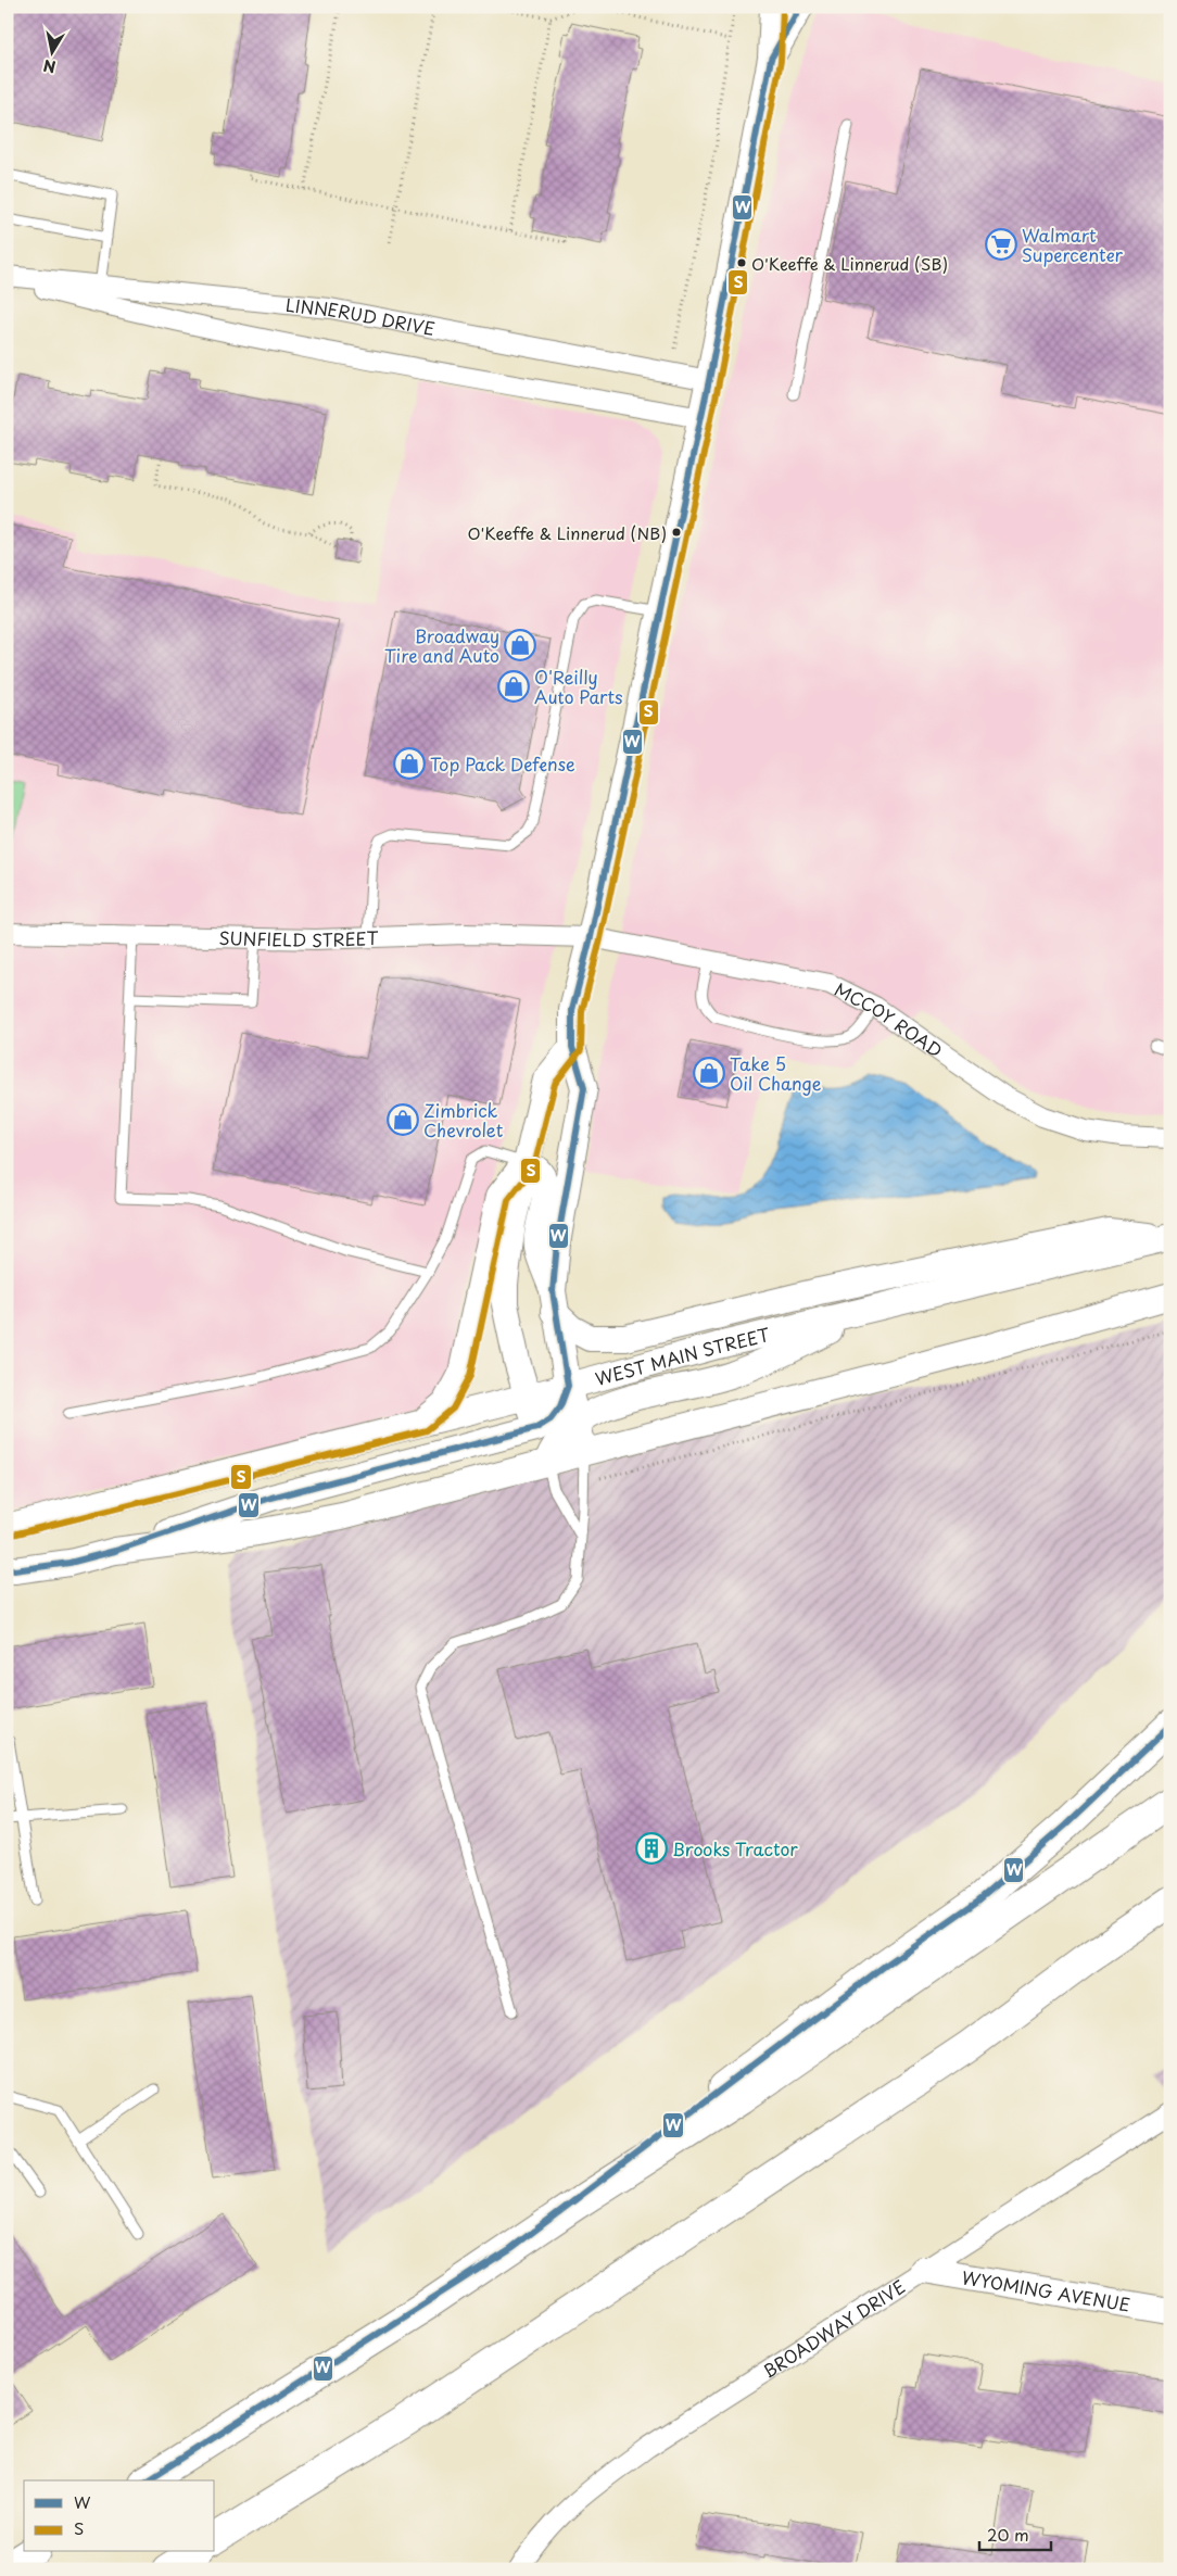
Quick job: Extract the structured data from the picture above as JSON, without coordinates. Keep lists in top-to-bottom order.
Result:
{
  "streets": {
    "main road": ["WEST MAIN STREET", "WYOMING AVENUE"],
    "street": [
      "LINNERUD DRIVE",
      "SUNFIELD STREET",
      "MCCOY ROAD",
      "BROADWAY DRIVE"
    ]
  },
  "crossings": [
    ["SUNFIELD STREET", "MCCOY ROAD"],
    ["WYOMING AVENUE", "BROADWAY DRIVE"]
  ],
  "places": {
    "supermarket": ["Walmart Supercenter"],
    "other": ["O'Keeffe & Linnerud (SB)", "O'Keeffe & Linnerud (NB)"],
    "shop": [
      "Broadway Tire and Auto",
      "O'Reilly Auto Parts",
      "Top Pack Defense",
      "Take 5 Oil Change",
      "Zimbrick Chevrolet"
    ],
    "building": ["Brooks Tractor"]
  },
  "lines": ["transit line W", "transit line S"],
  "legend": ["W", "S"],
  "scale_bar": "20 m",
  "north": "bottom"
}
